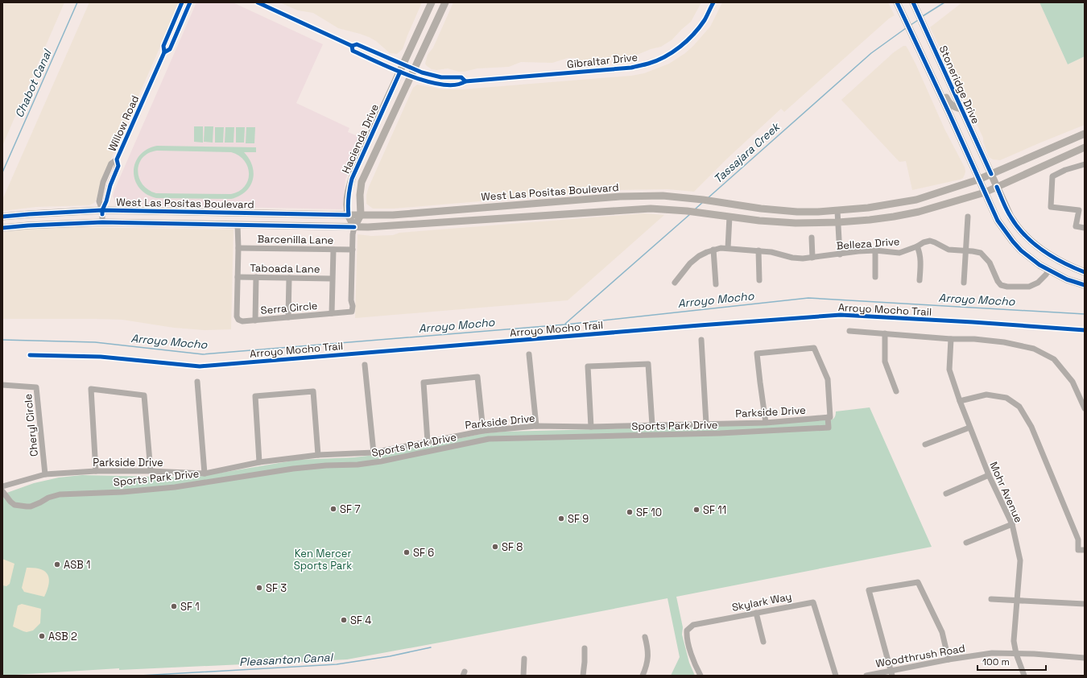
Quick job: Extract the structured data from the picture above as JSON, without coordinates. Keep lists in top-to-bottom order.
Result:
{
  "streets": {
    "main road": ["Stoneridge Drive", "Hacienda Drive", "West Las Positas Boulevard"],
    "street": [
      "Gibraltar Drive",
      "Willow Road",
      "Barcenilla Lane",
      "Belleza Drive",
      "Taboada Lane",
      "Serra Circle",
      "Parkside Drive",
      "Cheryl Circle",
      "Sports Park Drive",
      "Mohr Avenue",
      "Skylark Way",
      "Woodthrush Road"
    ],
    "cycle path": ["Arroyo Mocho Trail"]
  },
  "crossings": [
    ["Gibraltar Drive", "Hacienda Drive"],
    ["Stoneridge Drive", "West Las Positas Boulevard"],
    ["Stoneridge Drive", "Belleza Drive"],
    ["Willow Road", "West Las Positas Boulevard"],
    ["Hacienda Drive", "West Las Positas Boulevard"],
    ["Hacienda Drive", "Serra Circle"],
    ["West Las Positas Boulevard", "Serra Circle"],
    ["Barcenilla Lane", "Serra Circle"],
    ["Taboada Lane", "Serra Circle"],
    ["Parkside Drive", "Cheryl Circle"],
    ["Parkside Drive", "Sports Park Drive"],
    ["Mohr Avenue", "Woodthrush Road"]
  ],
  "water": [
    "Chabot Canal",
    "Tassajara Creek",
    "Arroyo Mocho",
    "Pleasanton Canal"
  ],
  "parks": ["Ken Mercer Sports Park"],
  "places": [
    "SF 7",
    "SF 11",
    "SF 10",
    "SF 9",
    "SF 8",
    "SF 6",
    "ASB 1",
    "SF 3",
    "SF 1",
    "SF 4",
    "ASB 2"
  ],
  "scale_bar": "100 m"
}
